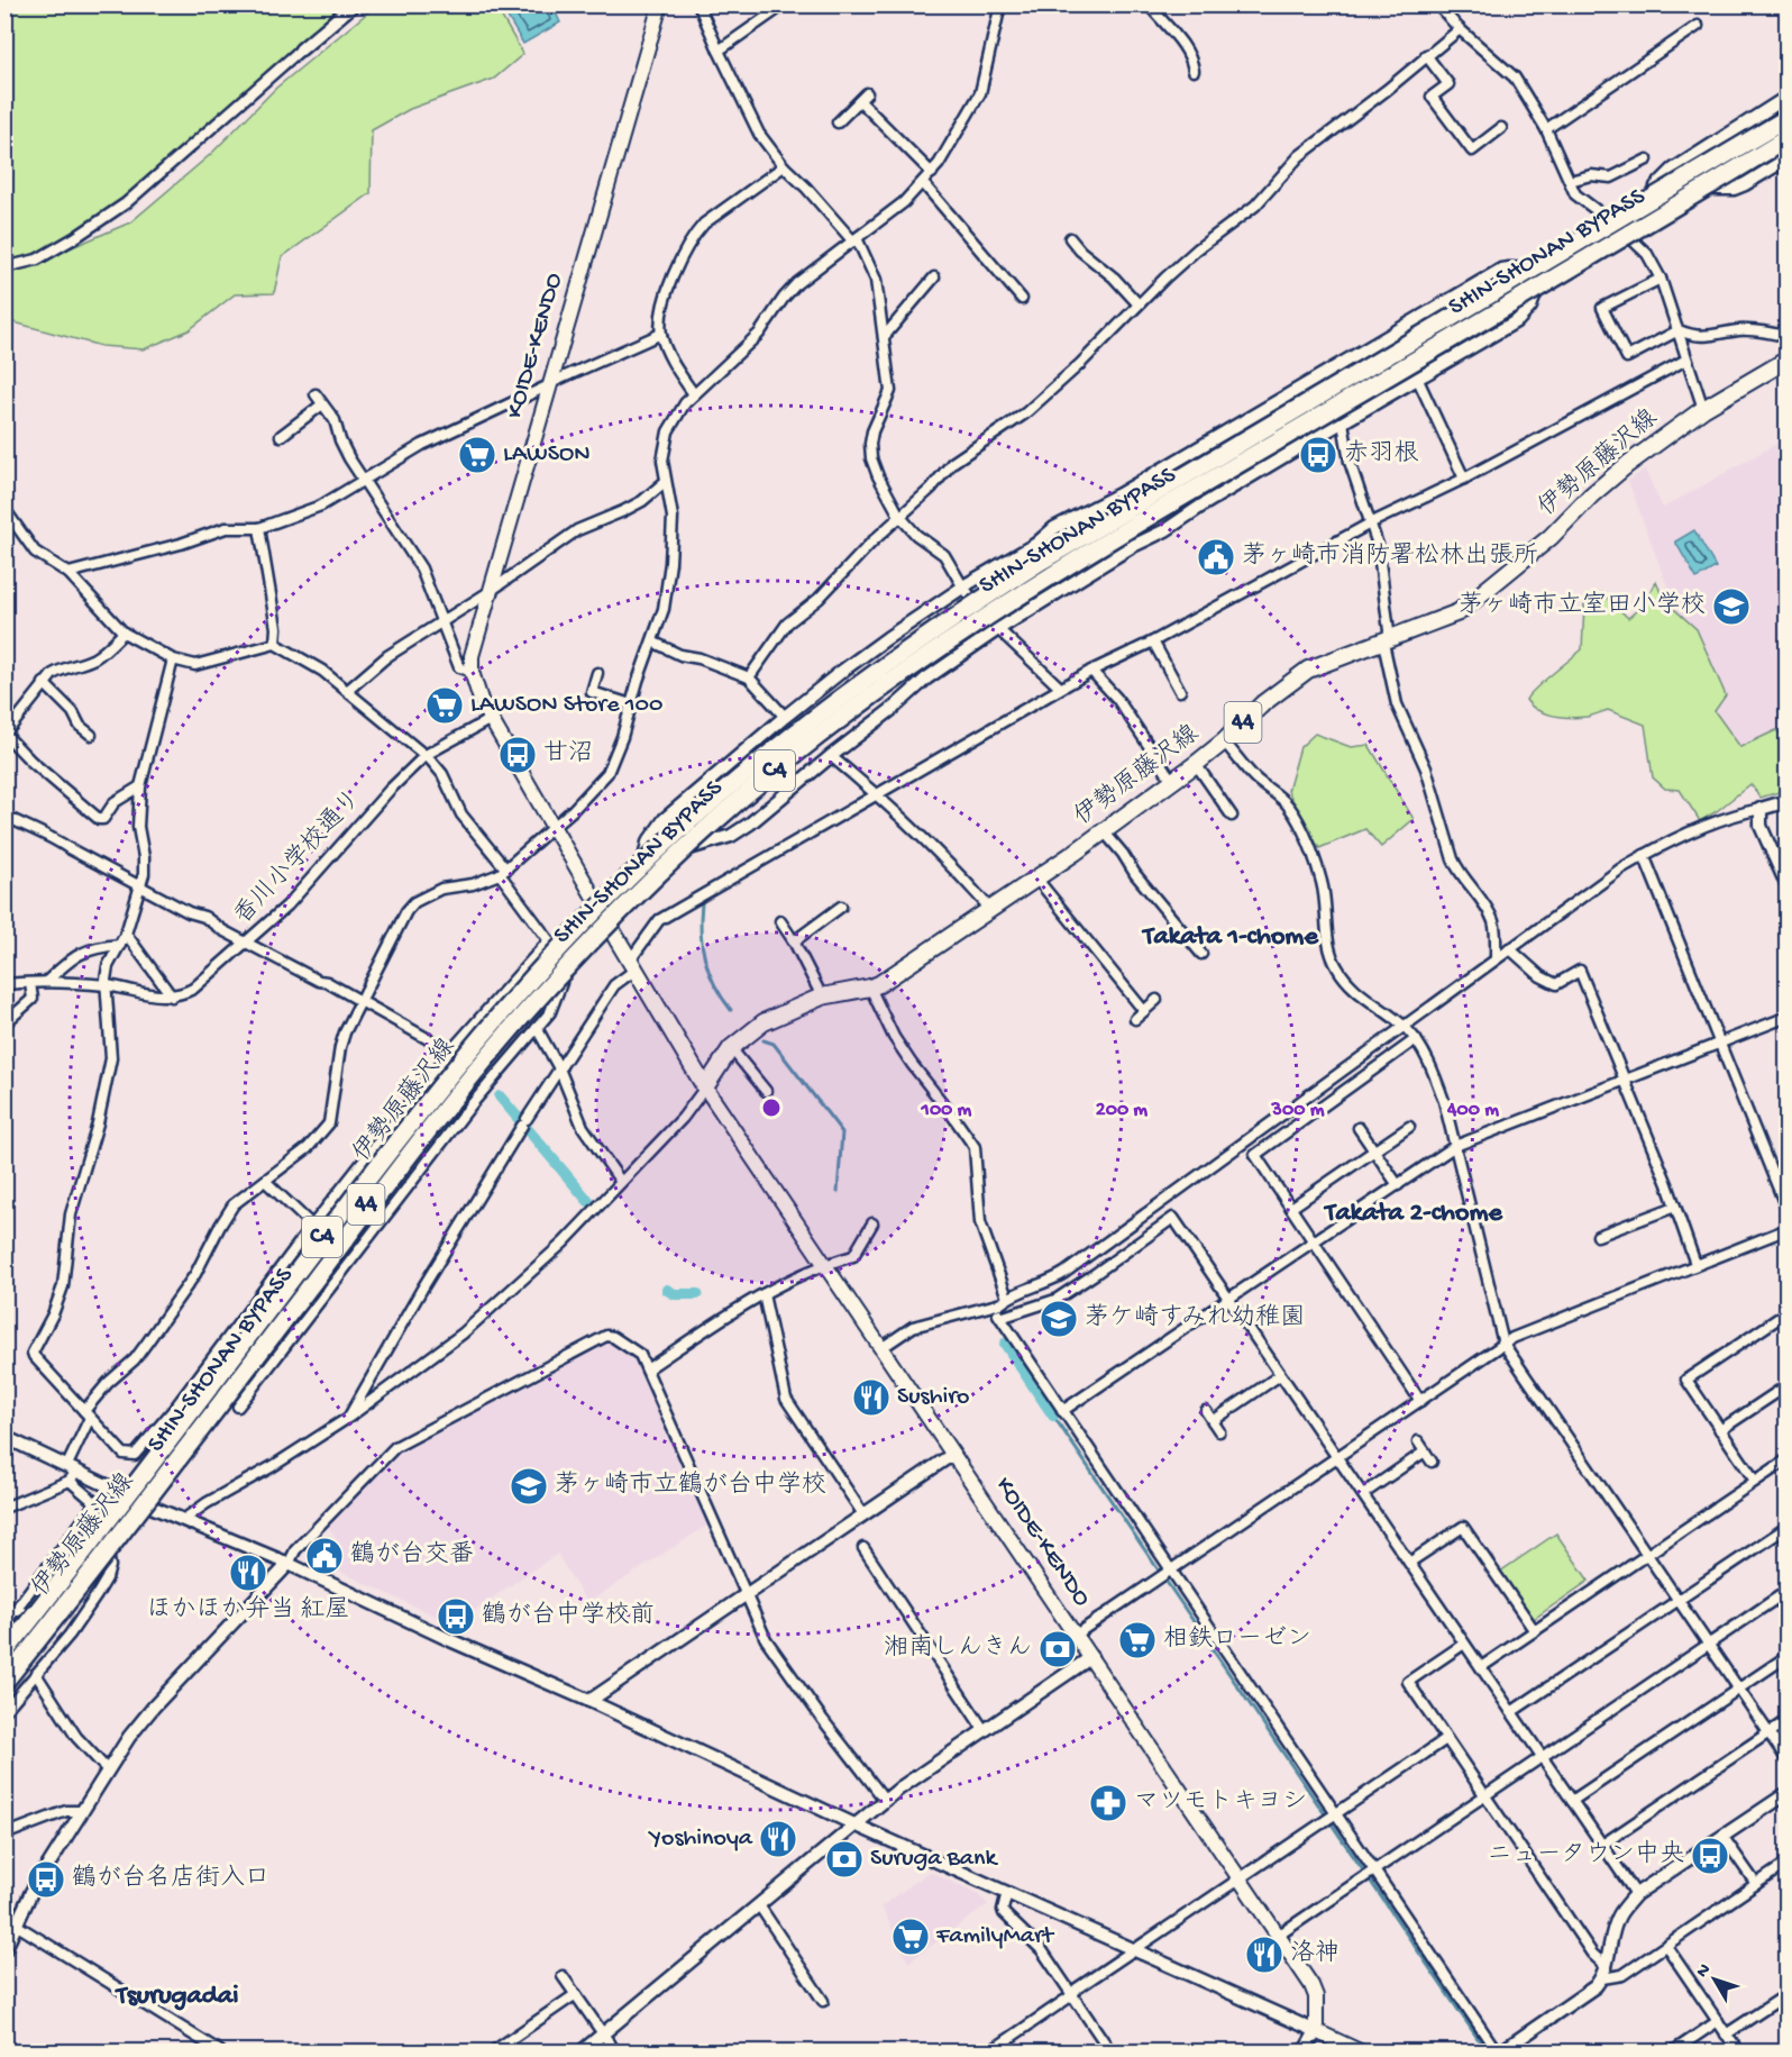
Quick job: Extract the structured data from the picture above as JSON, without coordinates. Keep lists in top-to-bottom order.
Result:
{
  "streets": {
    "highway": ["SHIN-SHONAN BYPASS", "C4"],
    "main road": ["KOIDE-KENDO", "伊勢原藤沢線", "44"],
    "street": ["香川小学校通り"]
  },
  "crossings": [
    ["KOIDE-KENDO", "伊勢原藤沢線"],
    ["KOIDE-KENDO", "香川小学校通り"]
  ],
  "districts": ["Takata 1-chome", "Takata 2-chome", "Tsurugadai"],
  "places": {
    "supermarket": [
      "LAWSON",
      "LAWSON Store 100",
      "相鉄ローゼン",
      "FamilyMart"
    ],
    "bus stop": [
      "赤羽根",
      "甘沼",
      "鶴が台中学校前",
      "ニュータウン中央",
      "鶴が台名店街入口"
    ],
    "public building": ["茅ヶ崎市消防署松林出張所", "鶴が台交番"],
    "school or university": ["茅ヶ崎市立室田小学校", "茅ケ崎すみれ幼稚園", "茅ヶ崎市立鶴が台中学校"],
    "restaurant": [
      "Sushiro",
      "ほかほか弁当 紅屋",
      "Yoshinoya",
      "洛神"
    ],
    "bank": ["湘南しんきん", "Suruga Bank"],
    "pharmacy": ["マツモトキヨシ"]
  },
  "north": "top left",
  "rings": [
    "100 m",
    "200 m",
    "300 m",
    "400 m"
  ]
}
